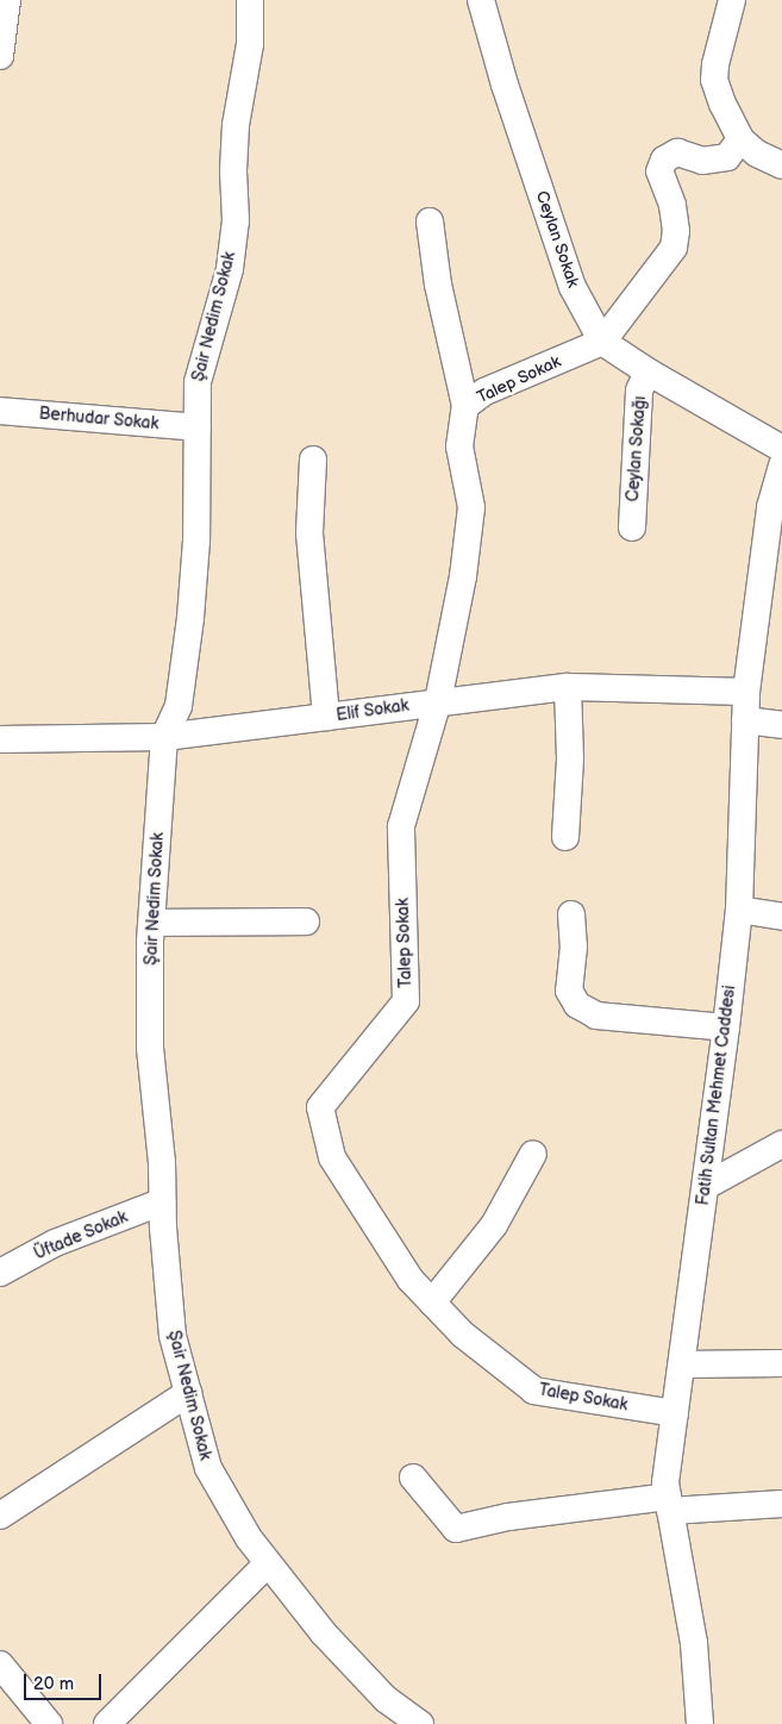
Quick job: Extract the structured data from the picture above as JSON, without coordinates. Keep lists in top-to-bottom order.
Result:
{
  "streets": {
    "street": [
      "Ceylan Sokak",
      "Şair Nedim Sokak",
      "Talep Sokak",
      "Berhudar Sokak",
      "Ceylan Sokağı",
      "Elif Sokak",
      "Fatih Sultan Mehmet Caddesi",
      "Üftade Sokak"
    ]
  },
  "crossings": [
    ["Ceylan Sokak", "Talep Sokak"],
    ["Ceylan Sokak", "Ceylan Sokağı"],
    ["Şair Nedim Sokak", "Berhudar Sokak"],
    ["Şair Nedim Sokak", "Elif Sokak"],
    ["Şair Nedim Sokak", "Üftade Sokak"],
    ["Talep Sokak", "Elif Sokak"],
    ["Talep Sokak", "Fatih Sultan Mehmet Caddesi"],
    ["Elif Sokak", "Fatih Sultan Mehmet Caddesi"]
  ],
  "scale_bar": "20 m"
}
